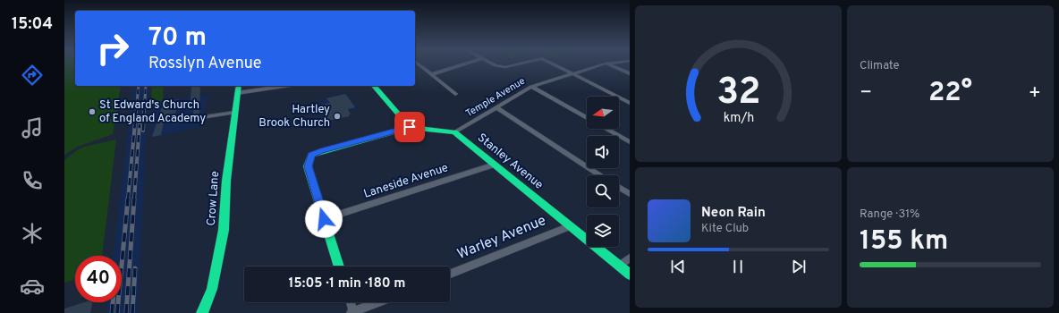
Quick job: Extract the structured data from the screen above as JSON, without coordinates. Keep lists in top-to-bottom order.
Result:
{
  "streets": {
    "street": [
      "Temple Avenue",
      "Stanley Avenue",
      "Laneside Avenue",
      "Crow Lane",
      "Warley Avenue"
    ]
  },
  "crossings": [
    ["Temple Avenue", "Stanley Avenue"],
    ["Stanley Avenue", "Laneside Avenue"],
    ["Stanley Avenue", "Warley Avenue"]
  ],
  "places": ["St Edward's Church of England Academy", "Hartley Brook Church"],
  "north": "left",
  "page": {
    "tabs": "15:04",
    "tile": [
      "Climate",
      ["Range · 31%", "155 km"]
    ],
    "turn": ["70 m", "Rosslyn Avenue"],
    "heat": ["−", "22°", "+"],
    "song": ["Neon Rain", "Kite Club"],
    "limit": "40",
    "trip": "15:05 · 1 min · 180 m",
    "gauge": ["32", "km/h"]
  }
}
